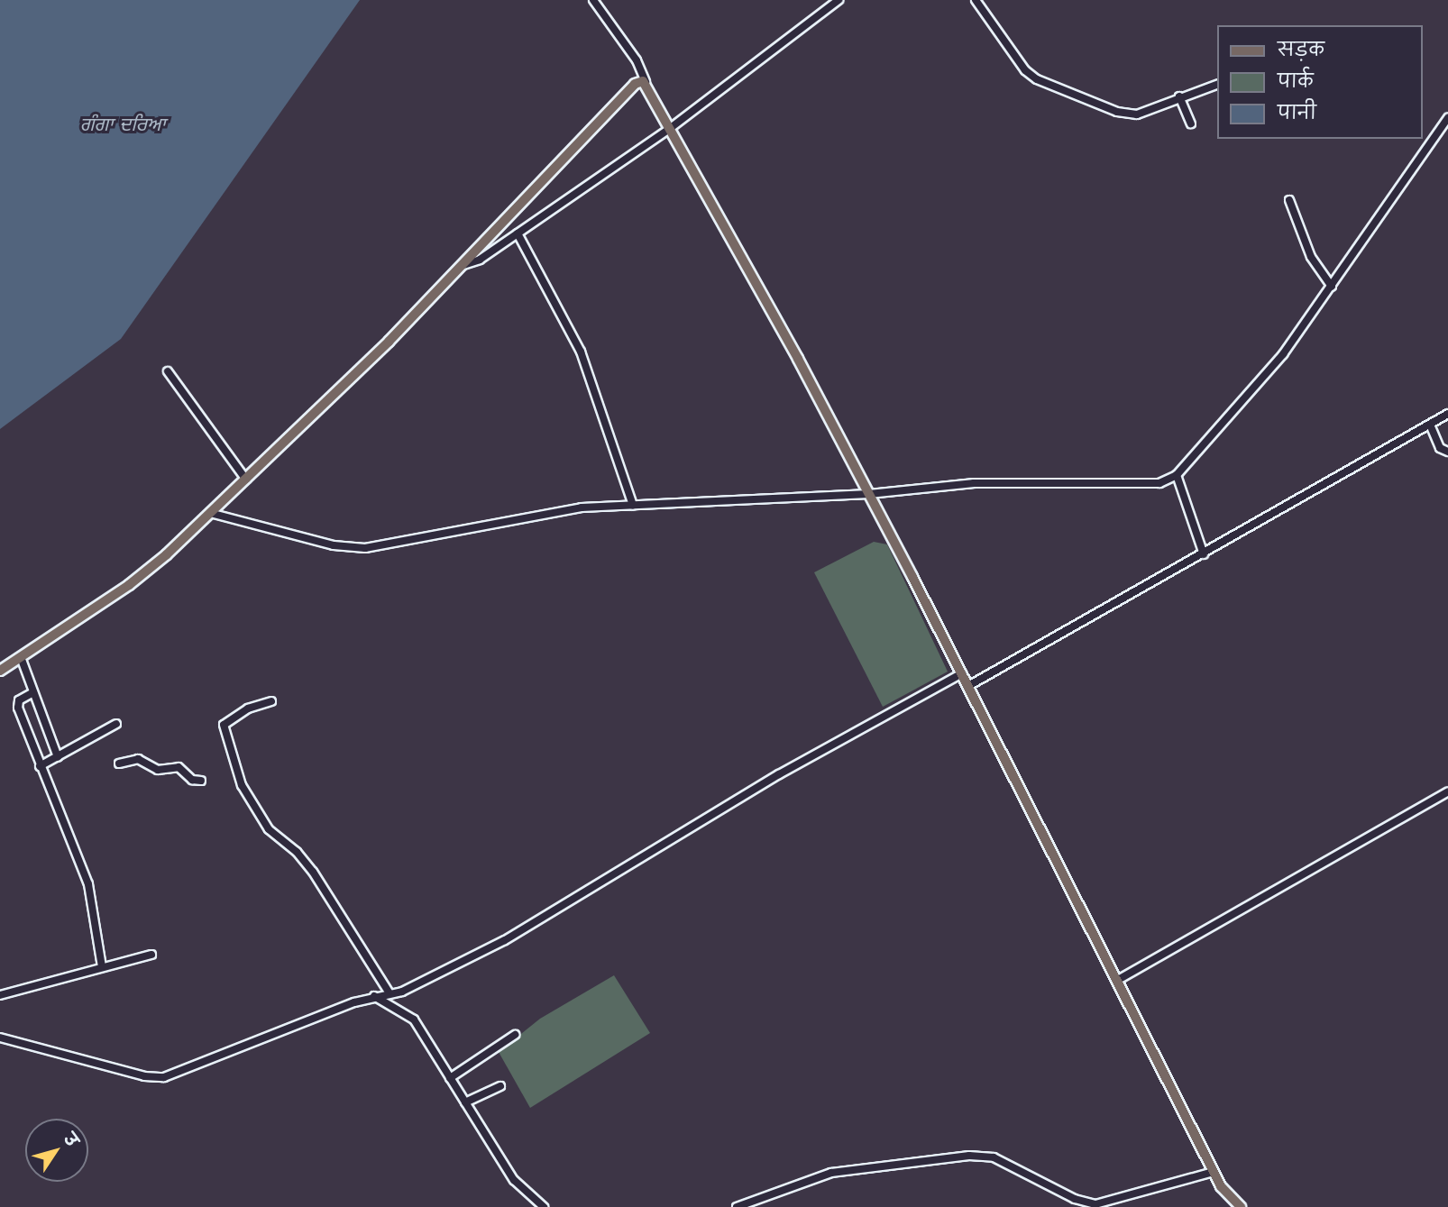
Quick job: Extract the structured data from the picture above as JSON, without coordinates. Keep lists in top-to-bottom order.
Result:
{
  "water": ["ਗੰਗਾ ਦਰਿਆ"],
  "legend": ["सड़क", "पार्क", "पानी"],
  "north": "top right"
}
